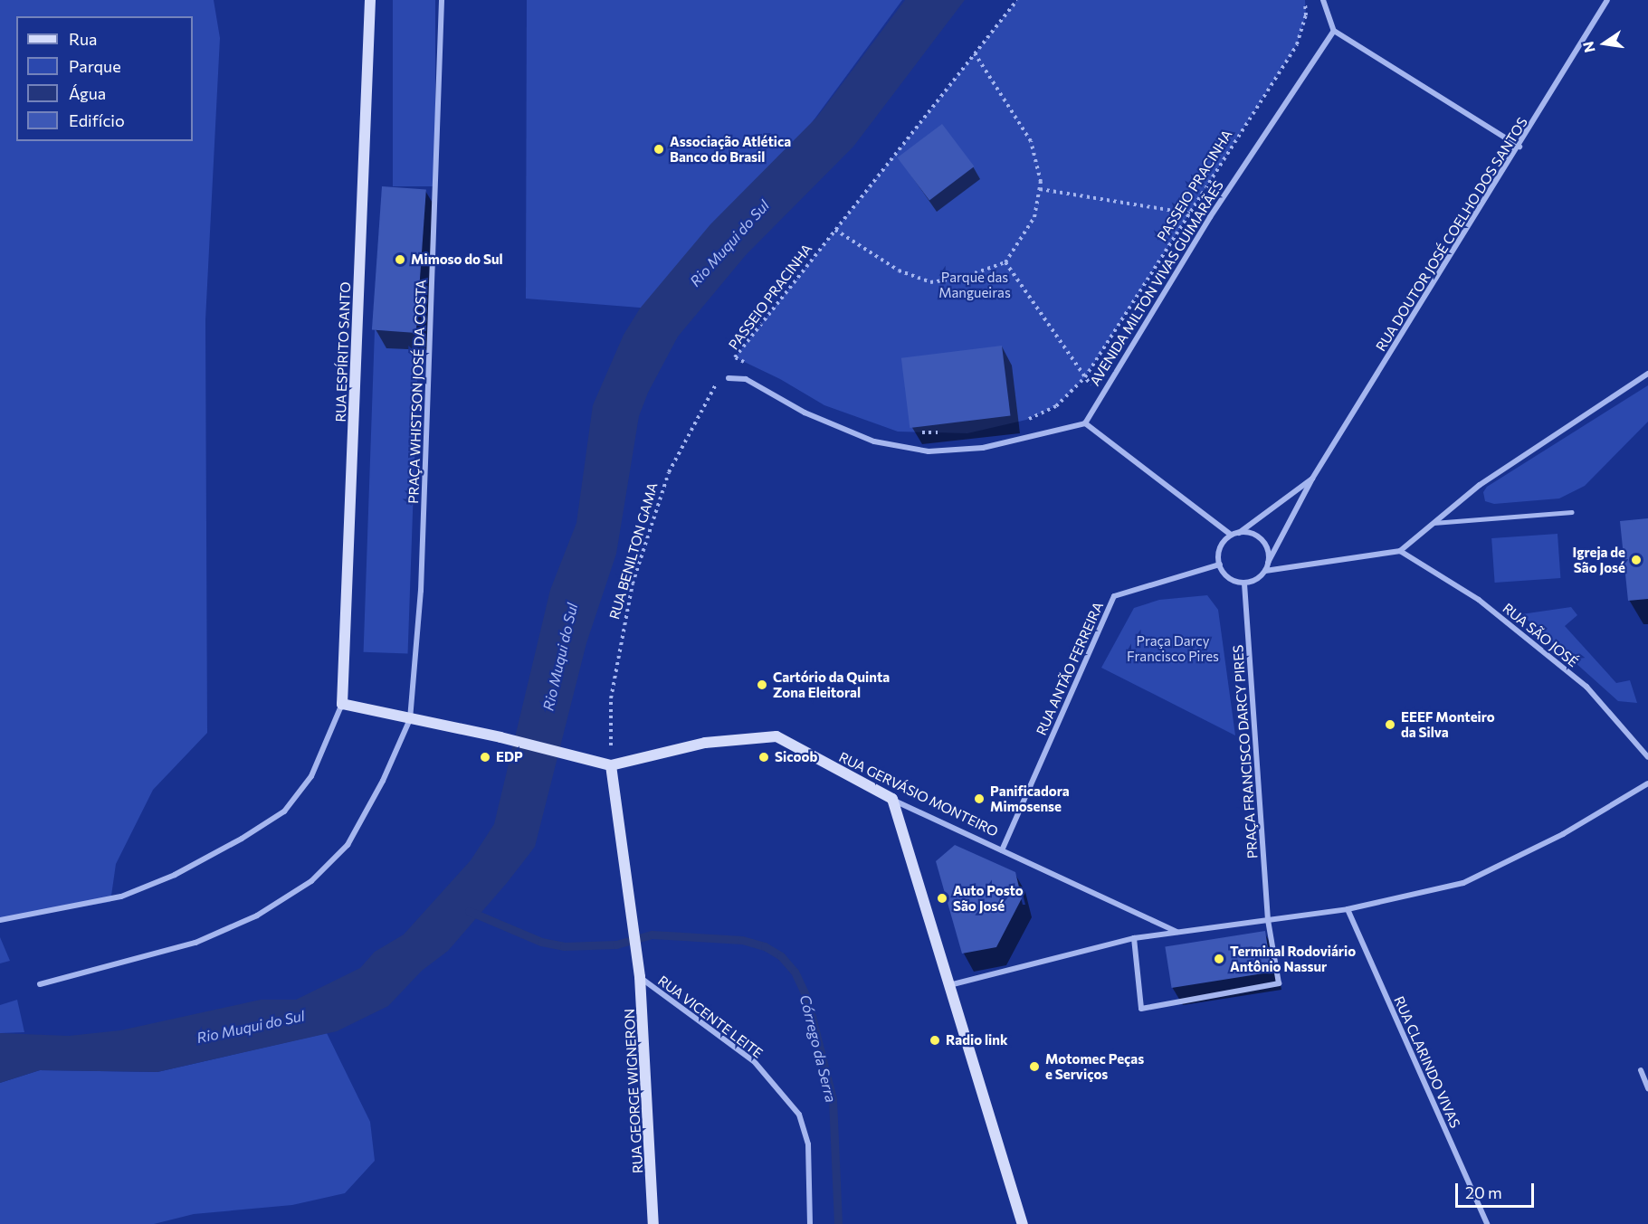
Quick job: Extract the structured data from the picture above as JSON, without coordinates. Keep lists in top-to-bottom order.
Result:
{
  "streets": {
    "main road": ["RUA ESPÍRITO SANTO", "RUA GERVÁSIO MONTEIRO", "RUA GEORGE WIGNERON"],
    "street": [
      "RUA DOUTOR JOSÉ COELHO DOS SANTOS",
      "AVENIDA MILTON VIVAS GUIMARÃES",
      "PRAÇA WHISTSON JOSÉ DA COSTA",
      "RUA SÃO JOSÉ",
      "RUA ANTÃO FERREIRA",
      "PRAÇA FRANCISCO DARCY PIRES",
      "RUA VICENTE LEITE",
      "RUA CLARINDO VIVAS"
    ],
    "path": ["PASSEIO PRACINHA", "RUA BENILTON GAMA"]
  },
  "crossings": [
    ["RUA DOUTOR JOSÉ COELHO DOS SANTOS", "RUA ANTÃO FERREIRA"],
    ["RUA DOUTOR JOSÉ COELHO DOS SANTOS", "PRAÇA FRANCISCO DARCY PIRES"],
    ["PRAÇA WHISTSON JOSÉ DA COSTA", "RUA GERVÁSIO MONTEIRO"],
    ["RUA BENILTON GAMA", "RUA GERVÁSIO MONTEIRO"],
    ["RUA BENILTON GAMA", "RUA GEORGE WIGNERON"],
    ["RUA ANTÃO FERREIRA", "PRAÇA FRANCISCO DARCY PIRES"],
    ["RUA ANTÃO FERREIRA", "RUA GERVÁSIO MONTEIRO"],
    ["RUA GERVÁSIO MONTEIRO", "RUA GEORGE WIGNERON"],
    ["RUA VICENTE LEITE", "RUA GEORGE WIGNERON"]
  ],
  "water": ["Rio Muqui do Sul", "Córrego da Serra"],
  "parks": ["Parque das Mangueiras", "Praça Darcy Francisco Pires"],
  "places": [
    "Associação Atlética Banco do Brasil",
    "Mimoso do Sul",
    "Igreja de São José",
    "Cartório da Quinta Zona Eleitoral",
    "EEEF Monteiro da Silva",
    "EDP",
    "Sicoob",
    "Panificadora Mimosense",
    "Auto Posto São José",
    "Terminal Rodoviário Antônio Nassur",
    "Radio link",
    "Motomec Peças e Serviços"
  ],
  "legend": [
    "Rua",
    "Parque",
    "Água",
    "Edifício"
  ],
  "scale_bar": "20 m",
  "north": "left"
}
